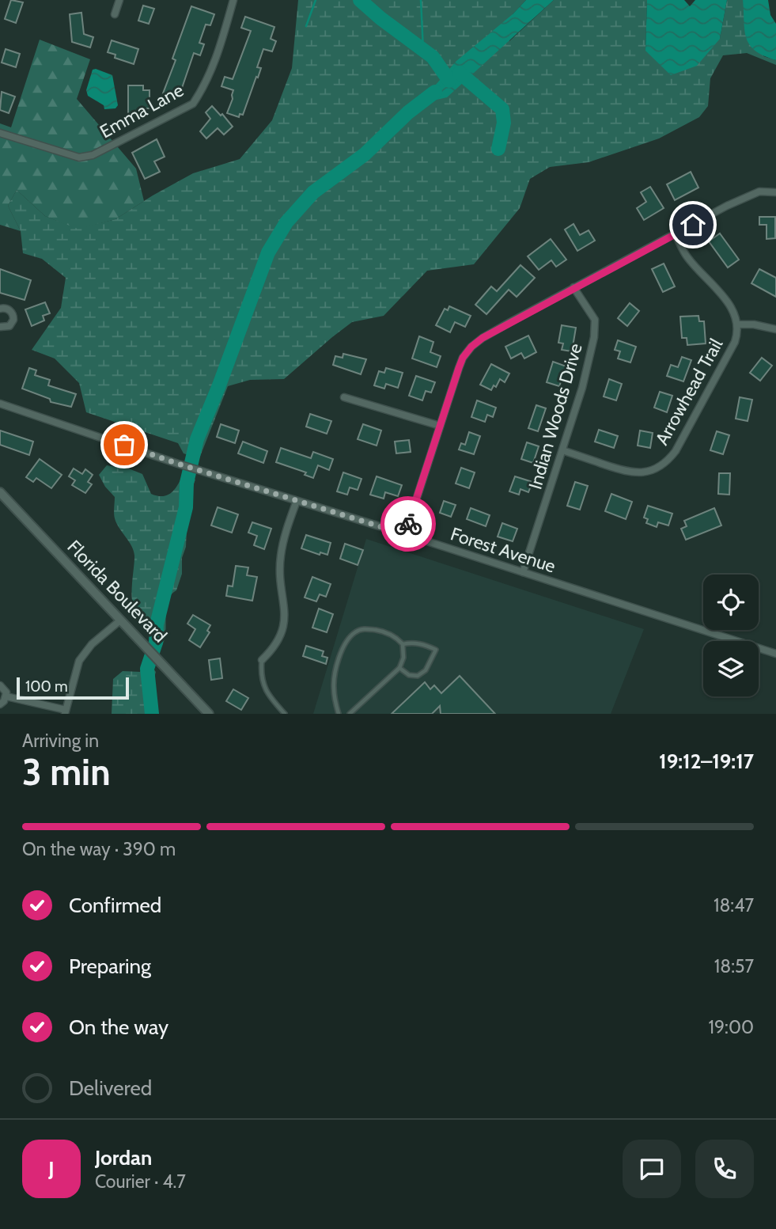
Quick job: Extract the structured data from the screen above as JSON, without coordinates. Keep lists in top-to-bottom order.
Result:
{
  "streets": {
    "street": [
      "Emma Lane",
      "Arrowhead Trail",
      "Indian Woods Drive",
      "Forest Avenue",
      "Florida Boulevard"
    ]
  },
  "crossings": [
    ["Arrowhead Trail", "Indian Woods Drive"],
    ["Indian Woods Drive", "Forest Avenue"]
  ],
  "scale_bar": "100 m",
  "page": {
    "scale": "100 m",
    "heading": ["3 min", "Arriving in", "19:12–19:17"],
    "panel": ["Jordan", "Courier · 4.7"],
    "bar": "On the way · 390 m",
    "list": [
      ["Confirmed", "18:47"],
      ["Preparing", "18:57"],
      ["On the way", "19:00"],
      "Delivered"
    ],
    "round": "J"
  }
}
